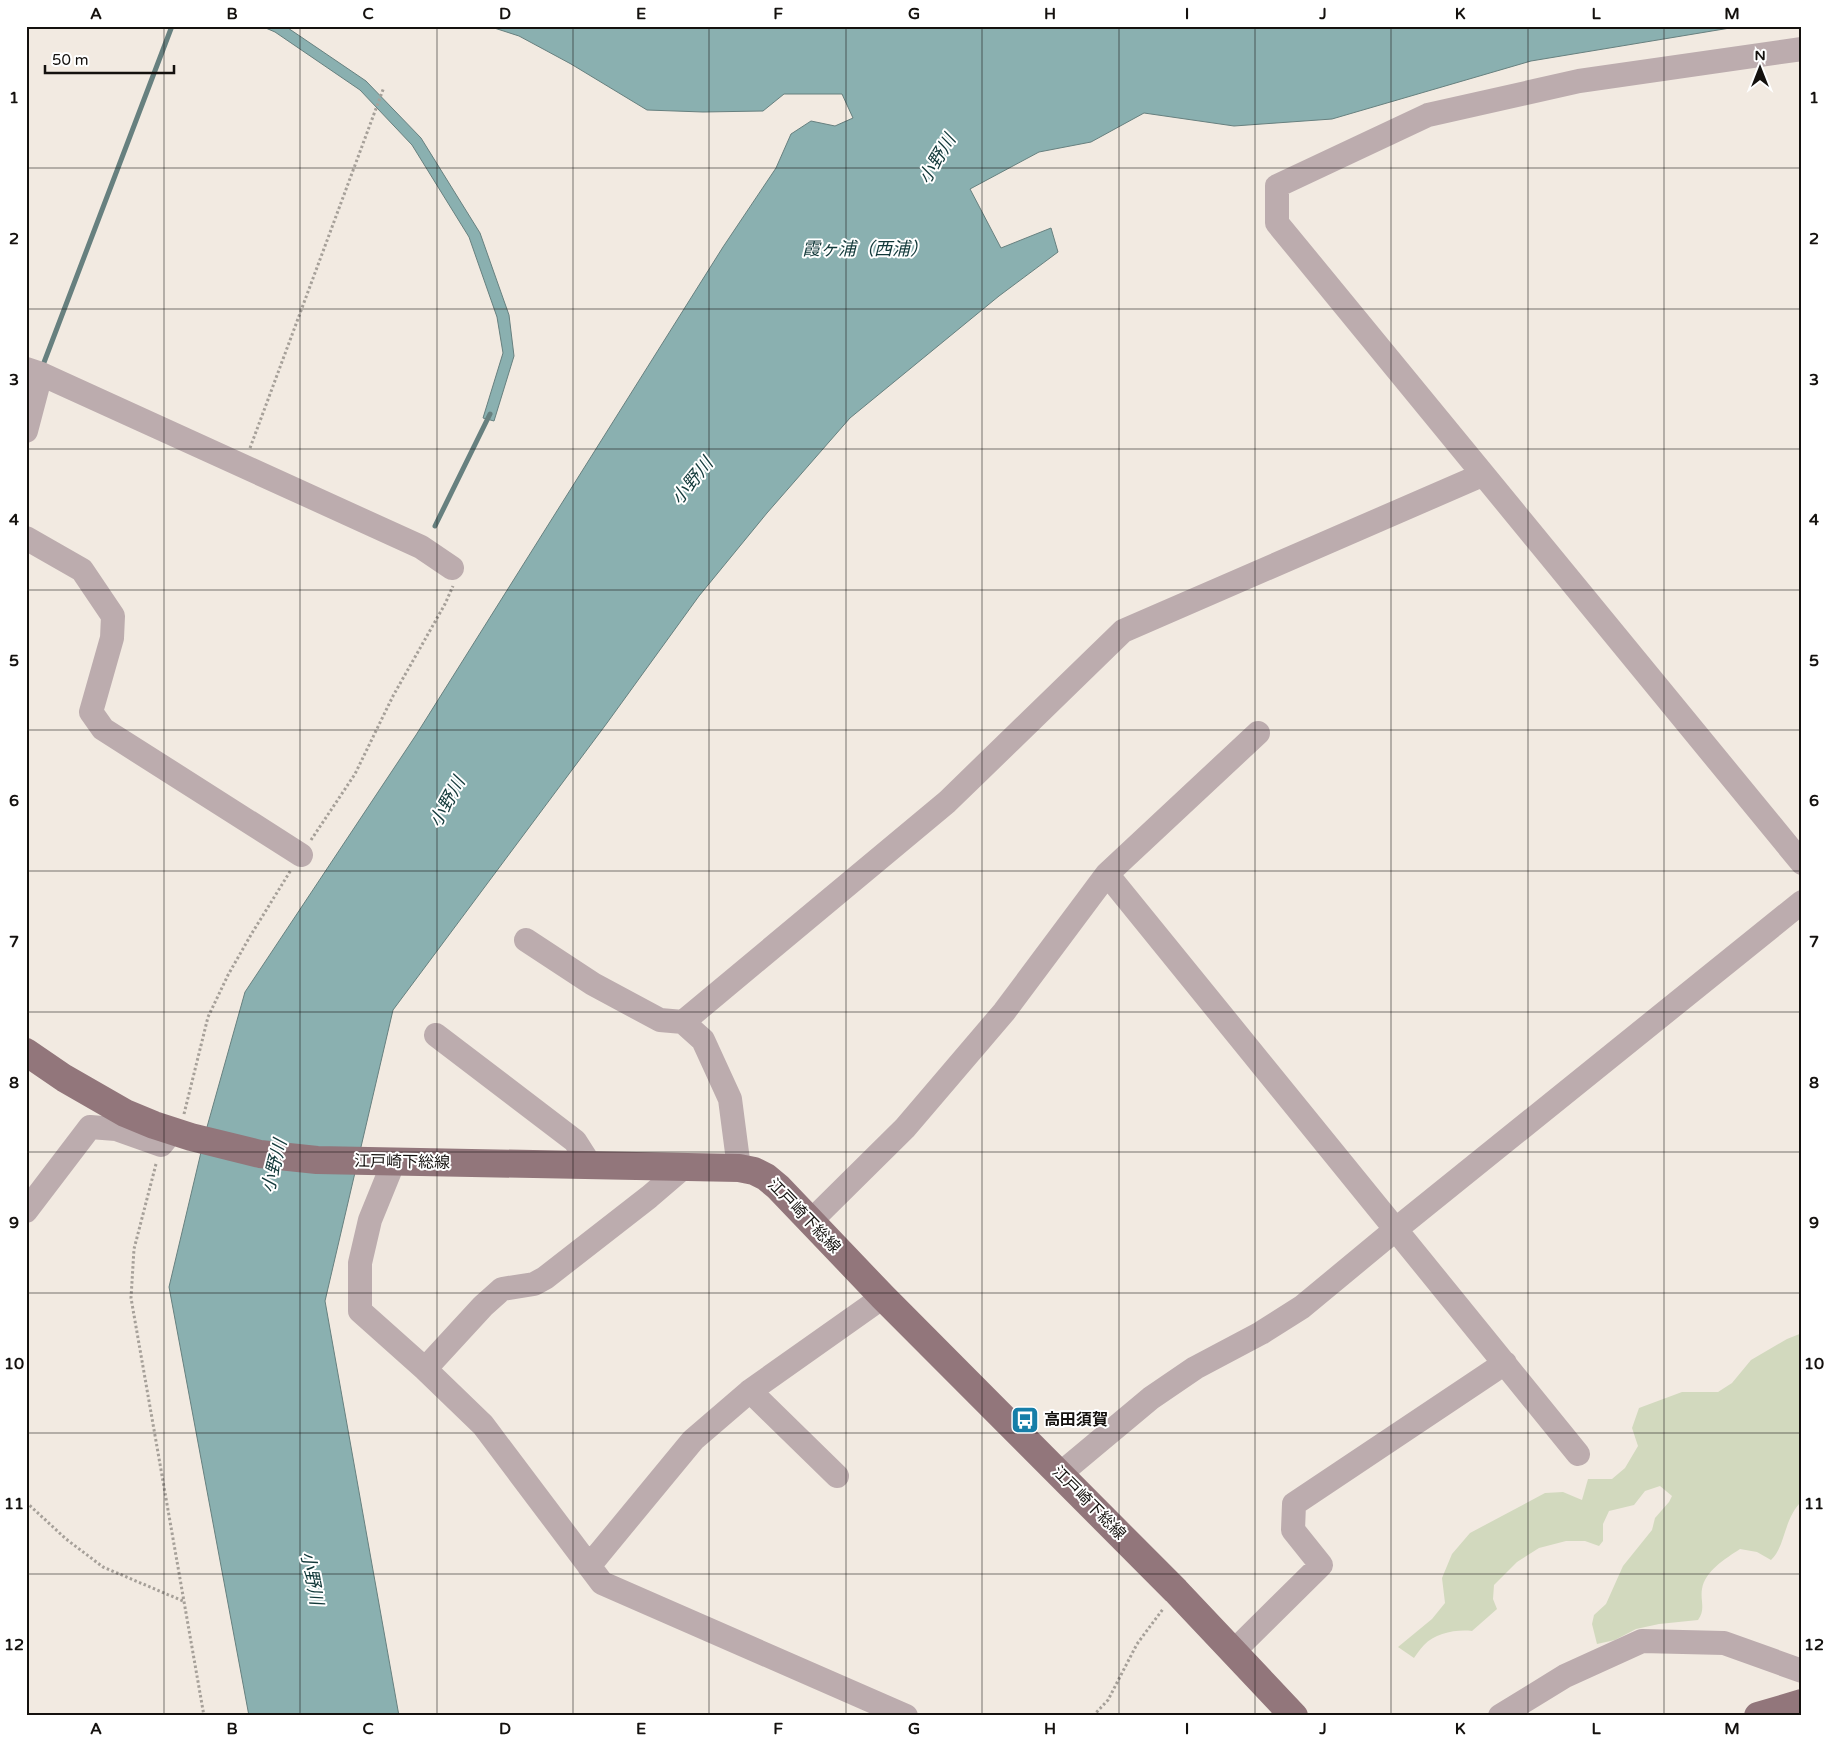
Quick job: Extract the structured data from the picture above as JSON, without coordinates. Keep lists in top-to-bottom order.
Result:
{
  "streets": {
    "main road": ["江戸崎下総線"]
  },
  "water": ["小野川", "霞ヶ浦（西浦）"],
  "places": {
    "bus stop": ["高田須賀"]
  },
  "scale_bar": "50 m",
  "north": "top",
  "grid": {
    "columns": [
      "A",
      "B",
      "C",
      "D",
      "E",
      "F",
      "G",
      "H",
      "I",
      "J",
      "K",
      "L",
      "M"
    ],
    "rows": [
      "1",
      "2",
      "3",
      "4",
      "5",
      "6",
      "7",
      "8",
      "9",
      "10",
      "11",
      "12"
    ]
  }
}
